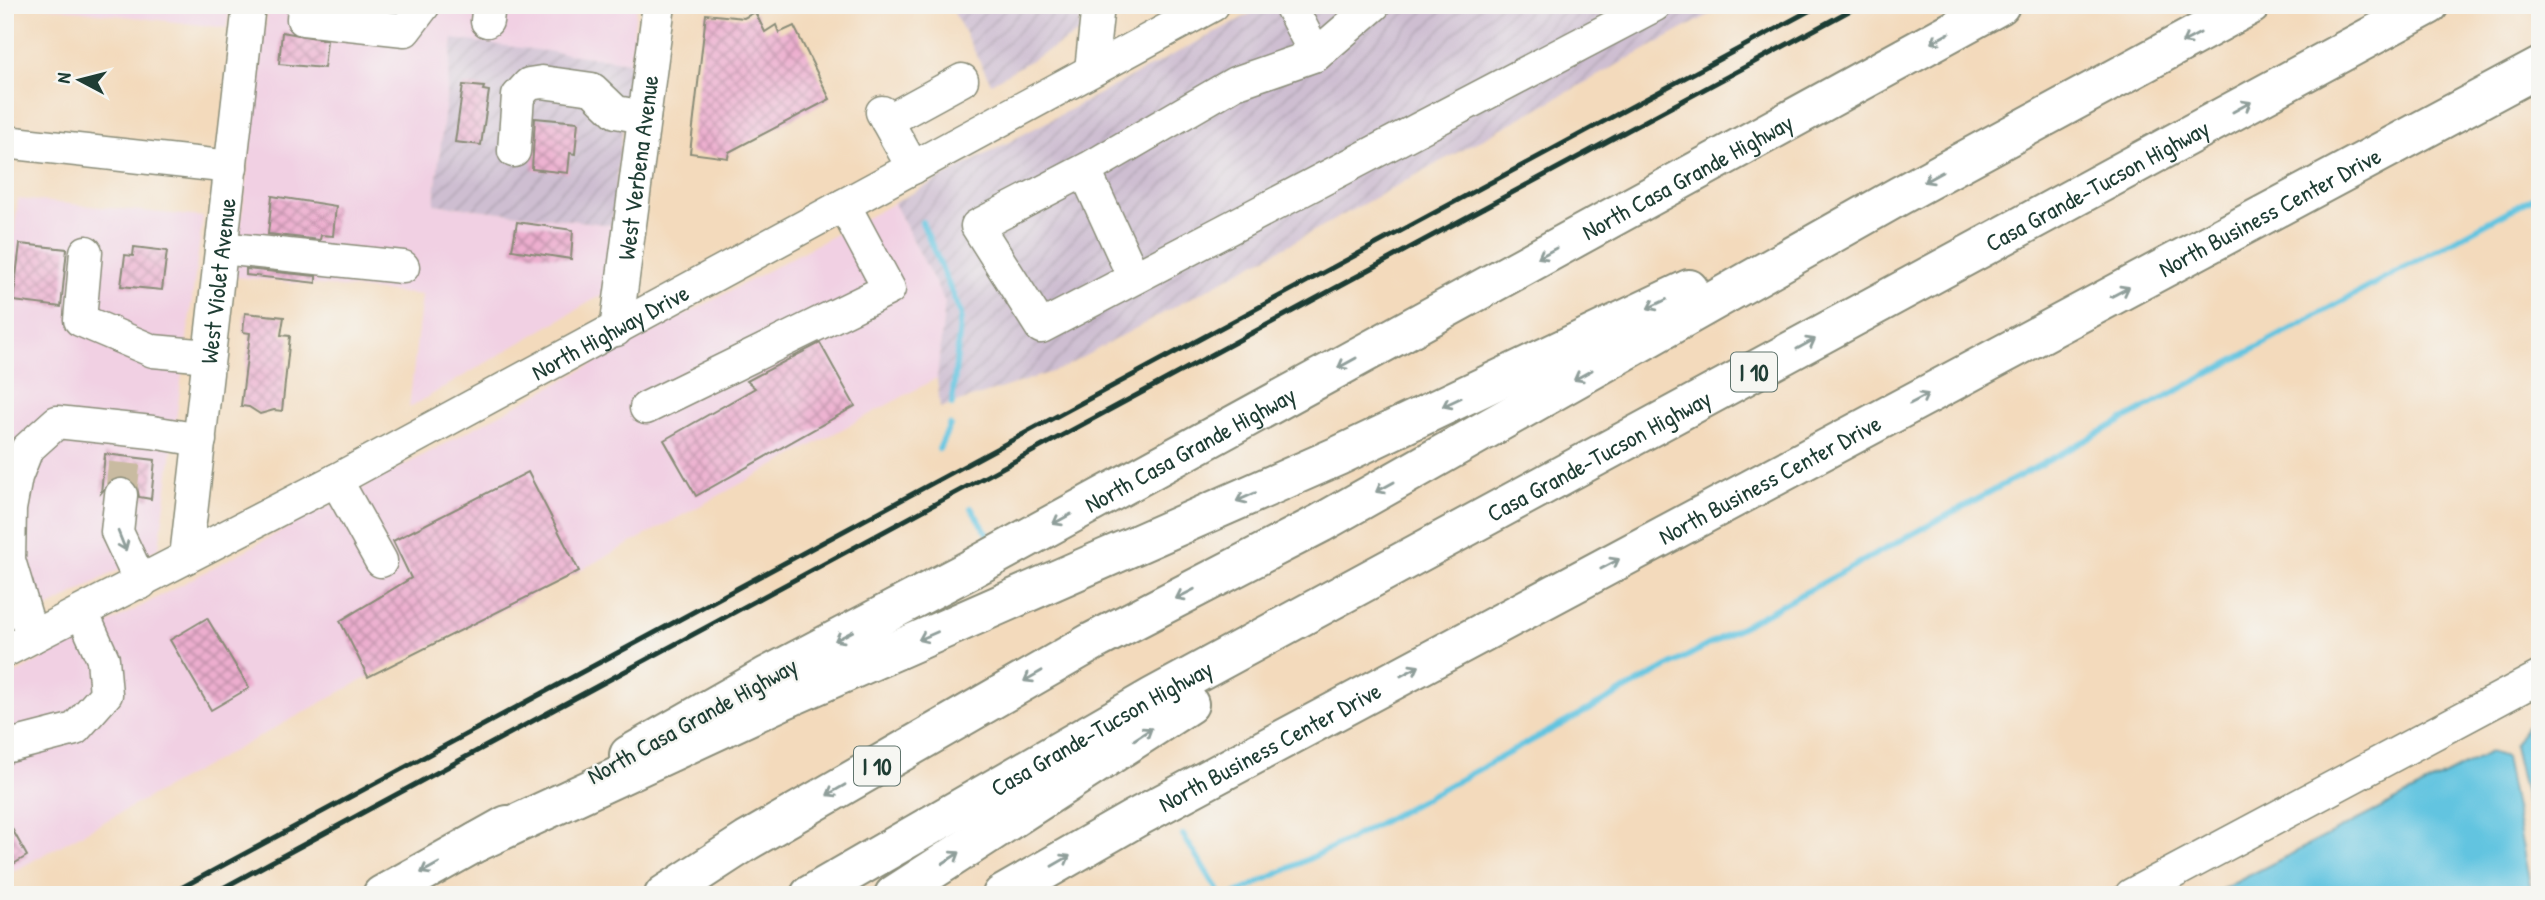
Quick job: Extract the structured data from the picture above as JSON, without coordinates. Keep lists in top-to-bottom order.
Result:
{
  "streets": {
    "main road": [
      "North Casa Grande Highway",
      "Casa Grande-Tucson Highway",
      "North Business Center Drive",
      "I 10"
    ],
    "street": ["West Verbena Avenue", "West Violet Avenue", "North Highway Drive"]
  },
  "crossings": [
    ["West Verbena Avenue", "North Highway Drive"],
    ["West Violet Avenue", "North Highway Drive"]
  ],
  "north": "left"
}
